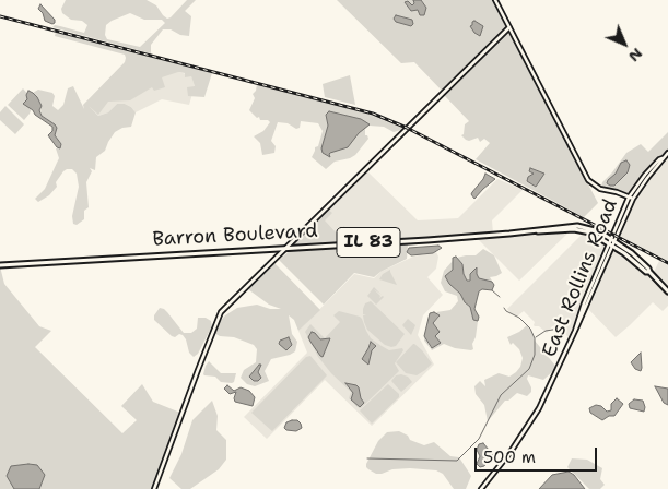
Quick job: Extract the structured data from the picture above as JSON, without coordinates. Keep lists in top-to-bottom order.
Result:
{
  "streets": {
    "main road": ["Barron Boulevard", "IL 83", "East Rollins Road"]
  },
  "crossings": [
    ["Barron Boulevard", "East Rollins Road"]
  ],
  "scale_bar": "500 m",
  "north": "bottom right"
}
